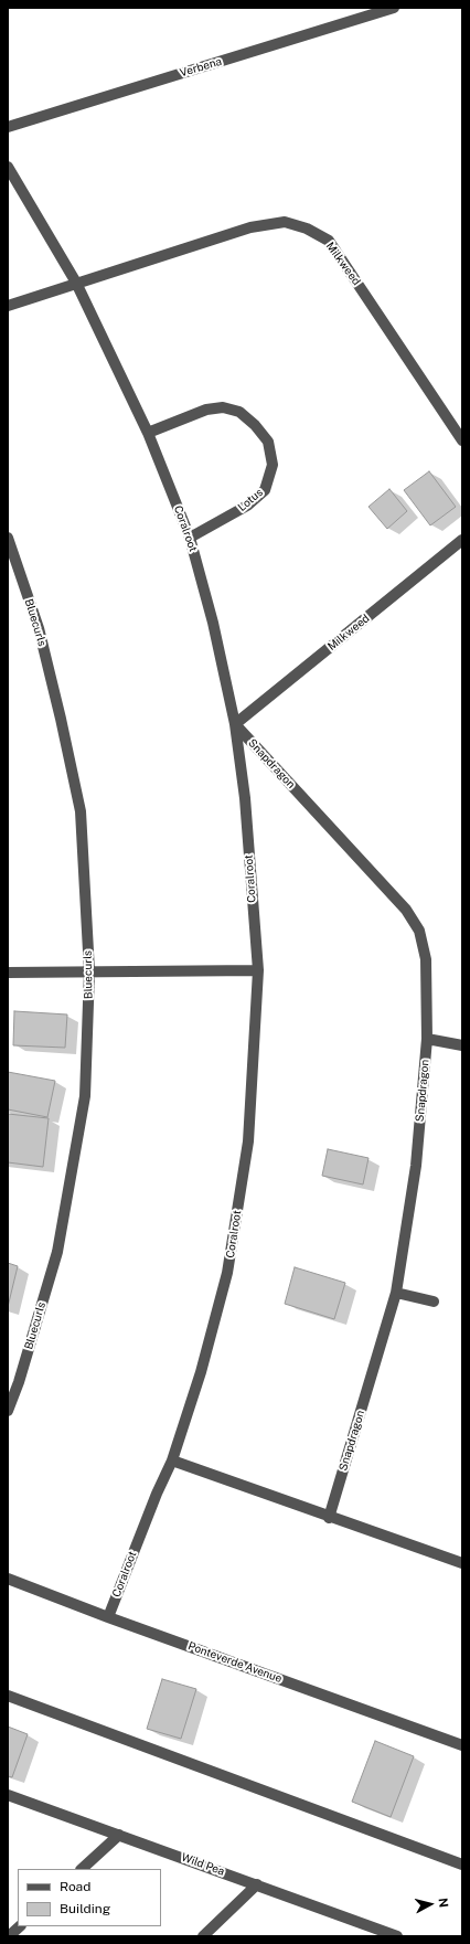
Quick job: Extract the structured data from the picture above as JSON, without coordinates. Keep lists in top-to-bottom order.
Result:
{
  "streets": {
    "street": [
      "Verbena",
      "Milkweed",
      "Lotus",
      "Coralroot",
      "Bluecurls",
      "Snapdragon",
      "Ponteverde Avenue",
      "Wild Pea"
    ]
  },
  "crossings": [
    ["Milkweed", "Coralroot"],
    ["Milkweed", "Snapdragon"],
    ["Lotus", "Coralroot"],
    ["Coralroot", "Snapdragon"],
    ["Coralroot", "Ponteverde Avenue"]
  ],
  "legend": ["Road", "Building"],
  "north": "right"
}
